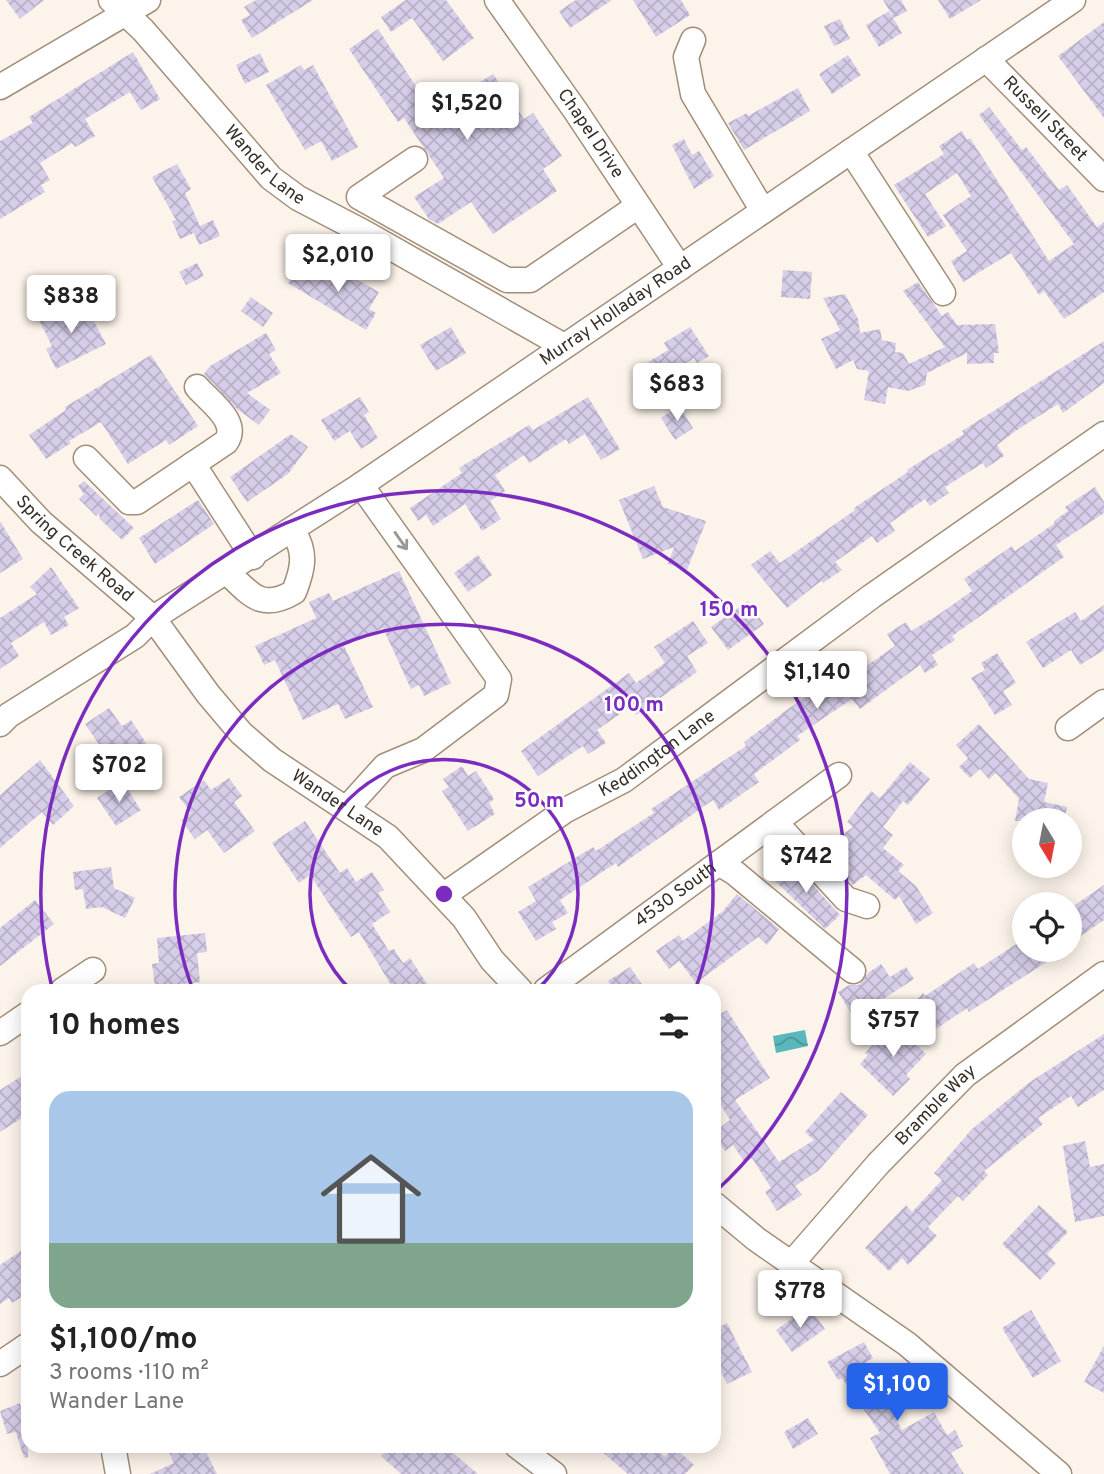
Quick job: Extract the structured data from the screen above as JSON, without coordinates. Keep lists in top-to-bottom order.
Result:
{
  "streets": {
    "street": [
      "Russell Street",
      "Chapel Drive",
      "Wander Lane",
      "Murray Holladay Road",
      "Spring Creek Road",
      "Keddington Lane",
      "4530 South",
      "Bramble Way"
    ]
  },
  "crossings": [
    ["Russell Street", "Murray Holladay Road"],
    ["Chapel Drive", "Murray Holladay Road"],
    ["Wander Lane", "Murray Holladay Road"],
    ["Wander Lane", "Spring Creek Road"],
    ["Wander Lane", "Keddington Lane"],
    ["Murray Holladay Road", "Spring Creek Road"]
  ],
  "north": "bottom",
  "page": {
    "price": [
      "$1,520",
      "$2,010",
      "$838",
      "$683",
      "$1,140",
      "$702",
      "$742",
      "$757",
      "$778",
      "$1,100"
    ],
    "heading": "10 homes",
    "list": [
      {
        "name": "$1,100/mo",
        "note": "3 rooms · 110 m² · Wander Lane"
      }
    ]
  },
  "rings": ["150 m", "100 m", "50 m"]
}
